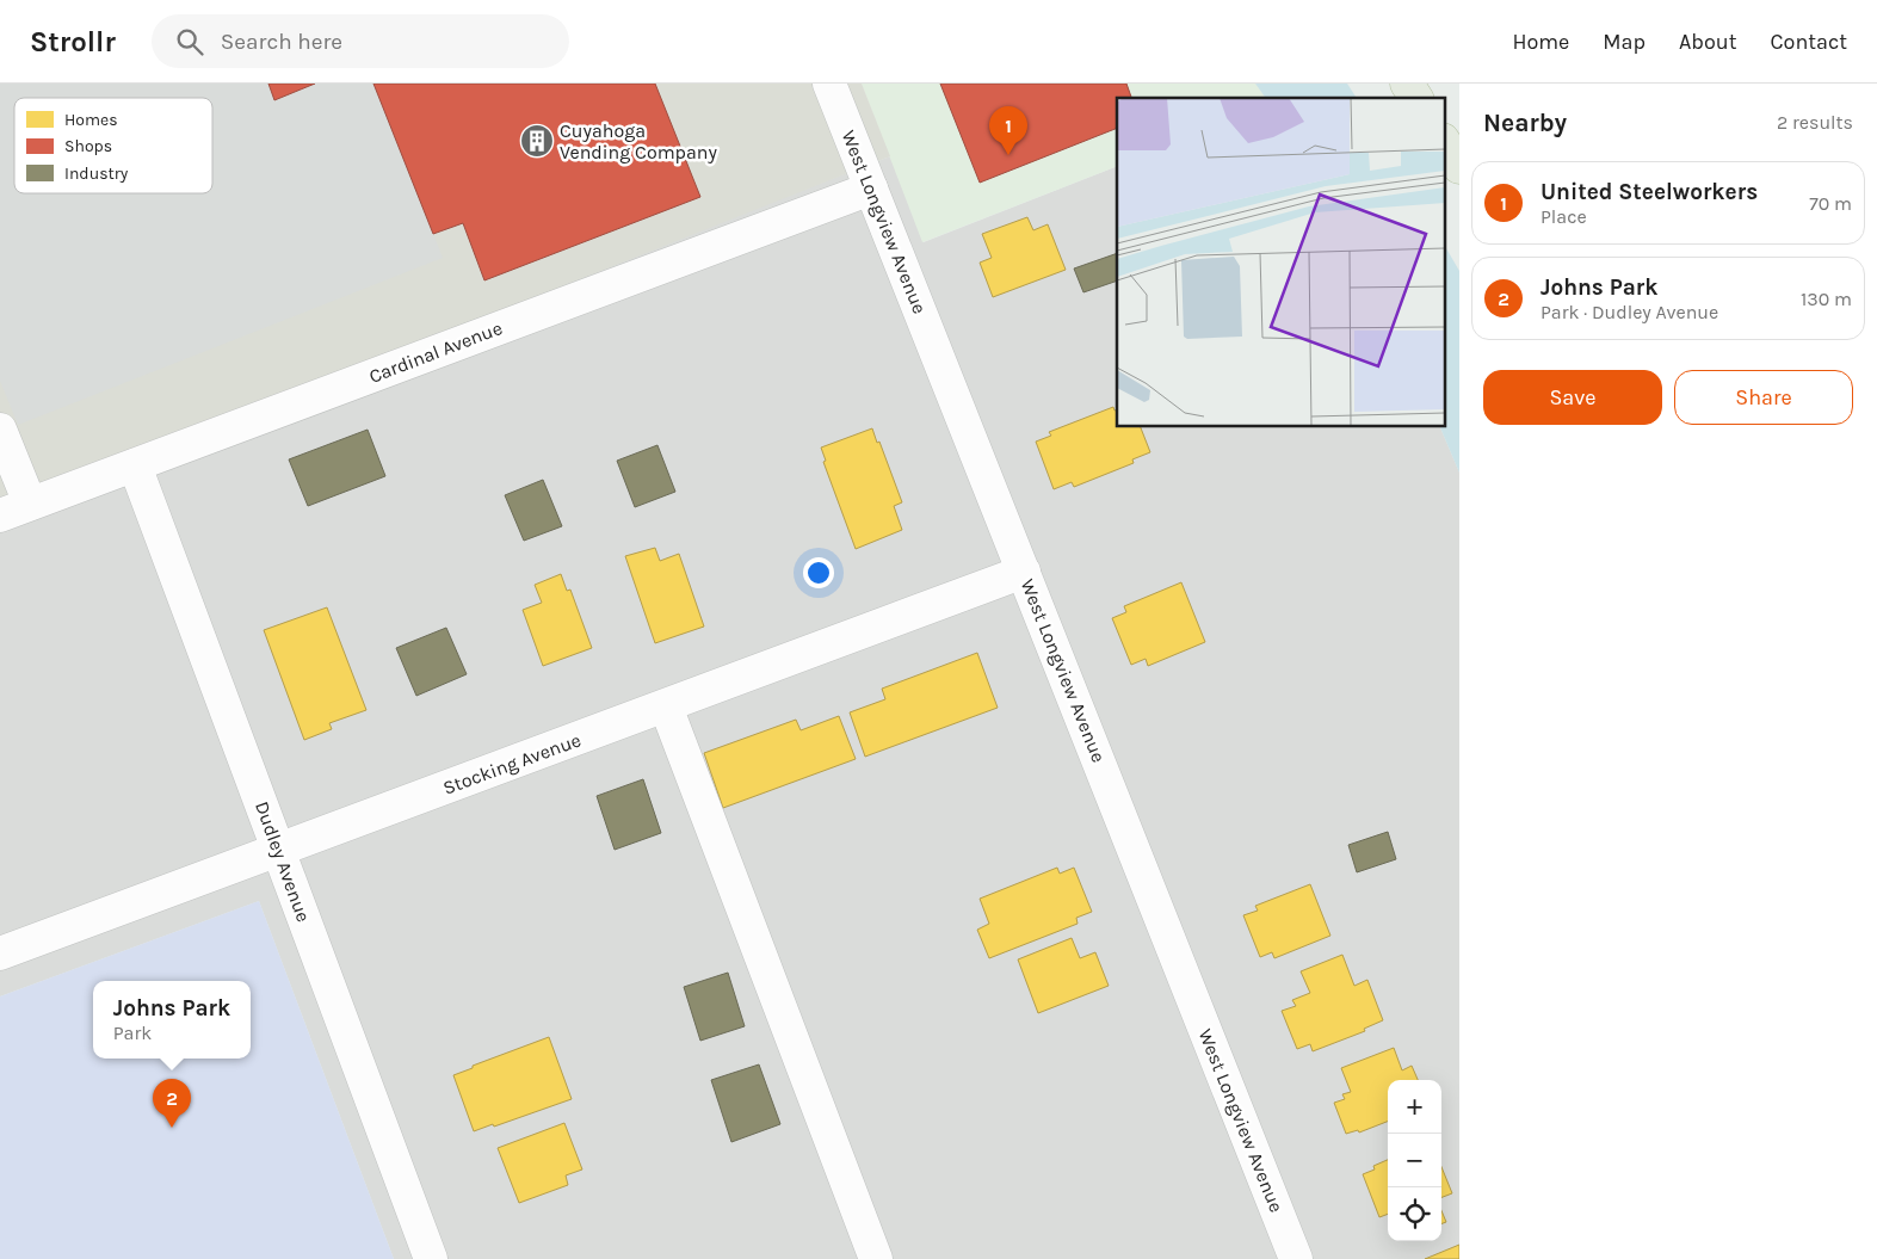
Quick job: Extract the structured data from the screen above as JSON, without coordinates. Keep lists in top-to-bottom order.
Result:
{
  "streets": {
    "street": [
      "West Longview Avenue",
      "Cardinal Avenue",
      "Stocking Avenue",
      "Dudley Avenue"
    ]
  },
  "crossings": [
    ["West Longview Avenue", "Cardinal Avenue"],
    ["West Longview Avenue", "Stocking Avenue"],
    ["Cardinal Avenue", "Dudley Avenue"],
    ["Stocking Avenue", "Dudley Avenue"]
  ],
  "places": {
    "building": ["Cuyahoga Vending Company"]
  },
  "legend": ["Homes", "Shops", "Industry"],
  "page": {
    "header": "Strollr",
    "search": "Search here",
    "nav": [
      "Home",
      "Map",
      "About",
      "Contact"
    ],
    "heading": ["Nearby", "2 results"],
    "pins": ["1", "2"],
    "list": [
      {
        "mark": "1",
        "name": "United Steelworkers",
        "note": "Place",
        "value": "70 m"
      },
      {
        "mark": "2",
        "name": "Johns Park",
        "note": "Park · Dudley Avenue",
        "value": "130 m"
      }
    ],
    "buttons": ["Save", "Share"],
    "popup": ["Johns Park", "Park"],
    "map_buttons": ["+", "−"]
  }
}
